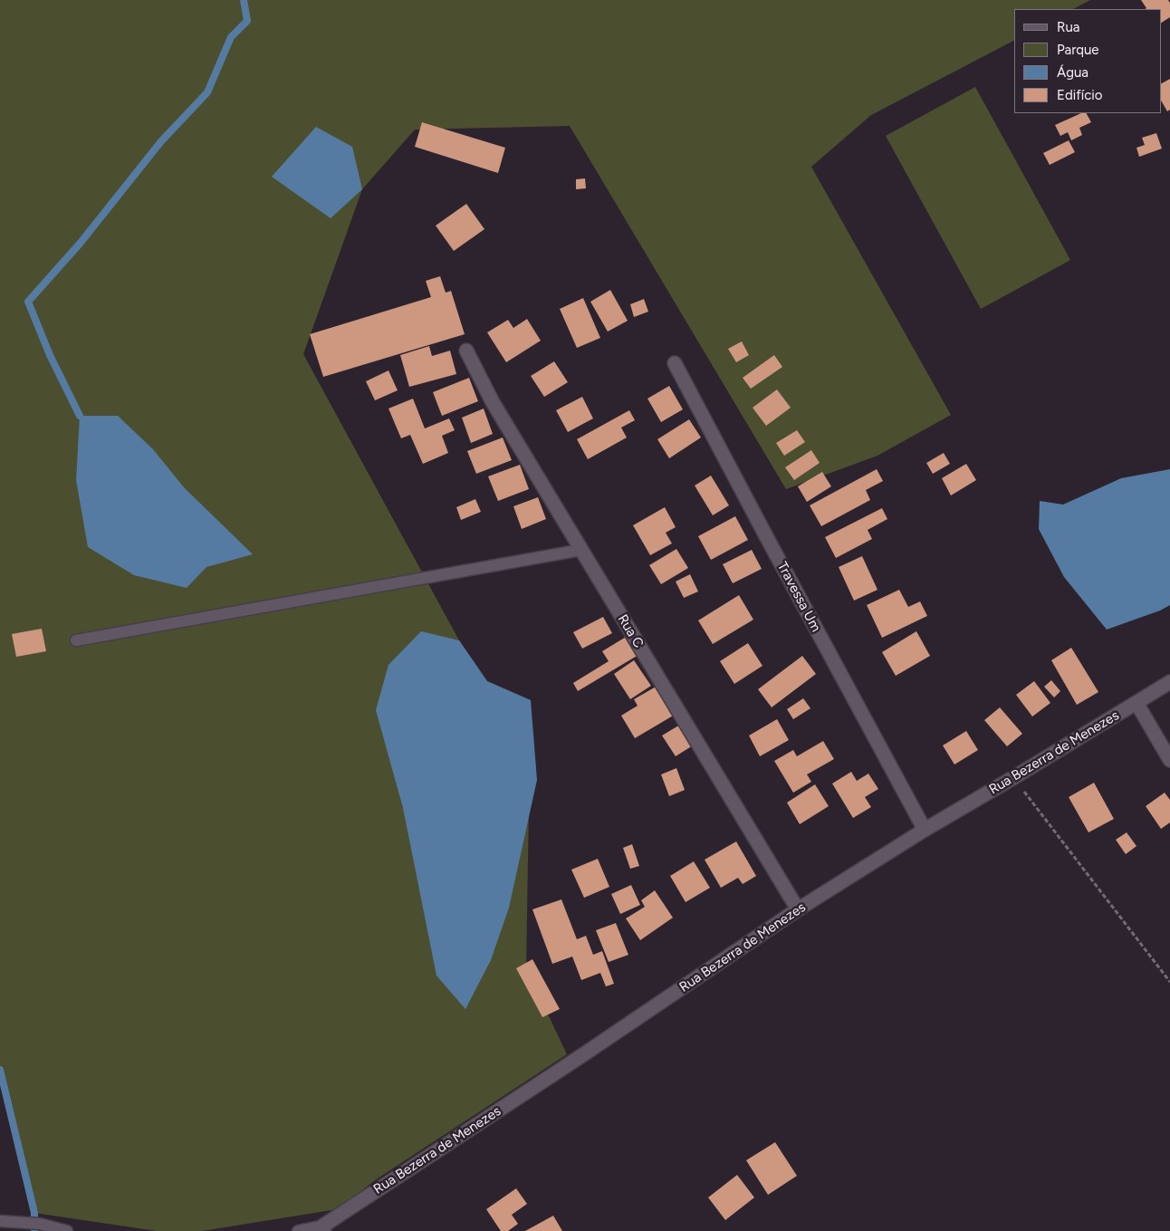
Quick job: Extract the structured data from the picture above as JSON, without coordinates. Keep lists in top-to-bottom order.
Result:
{
  "streets": {
    "street": ["Travessa Um", "Rua C", "Rua Bezerra de Menezes"]
  },
  "crossings": [
    ["Travessa Um", "Rua Bezerra de Menezes"],
    ["Rua C", "Rua Bezerra de Menezes"]
  ],
  "legend": [
    "Rua",
    "Parque",
    "Água",
    "Edifício"
  ]
}
